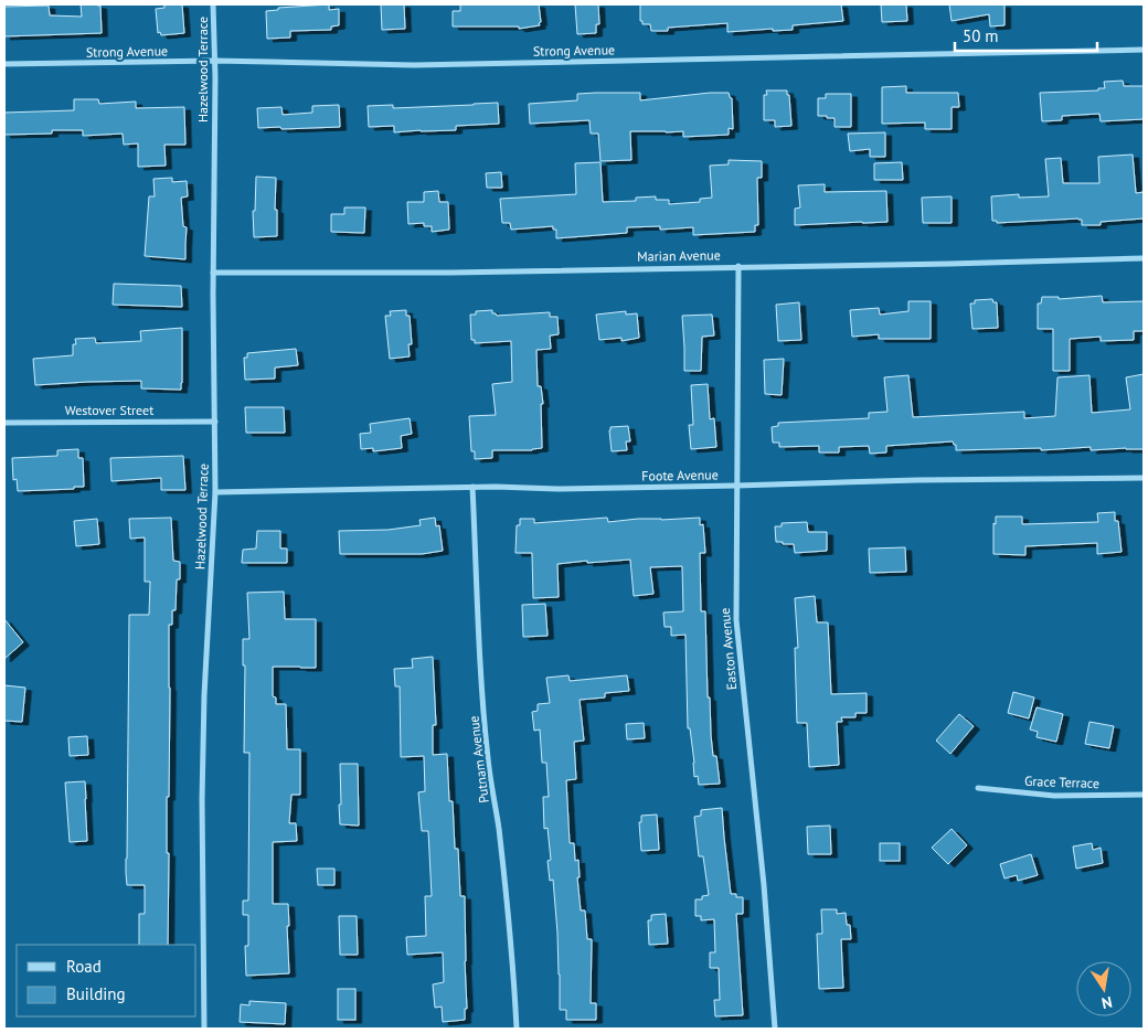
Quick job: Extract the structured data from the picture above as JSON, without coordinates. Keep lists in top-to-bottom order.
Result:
{
  "streets": {
    "street": [
      "Strong Avenue",
      "Hazelwood Terrace",
      "Marian Avenue",
      "Westover Street",
      "Foote Avenue",
      "Easton Avenue",
      "Putnam Avenue",
      "Grace Terrace"
    ]
  },
  "crossings": [
    ["Strong Avenue", "Hazelwood Terrace"],
    ["Hazelwood Terrace", "Marian Avenue"],
    ["Hazelwood Terrace", "Westover Street"],
    ["Hazelwood Terrace", "Foote Avenue"],
    ["Marian Avenue", "Easton Avenue"],
    ["Foote Avenue", "Easton Avenue"],
    ["Foote Avenue", "Putnam Avenue"]
  ],
  "legend": ["Road", "Building"],
  "scale_bar": "50 m",
  "north": "bottom"
}
